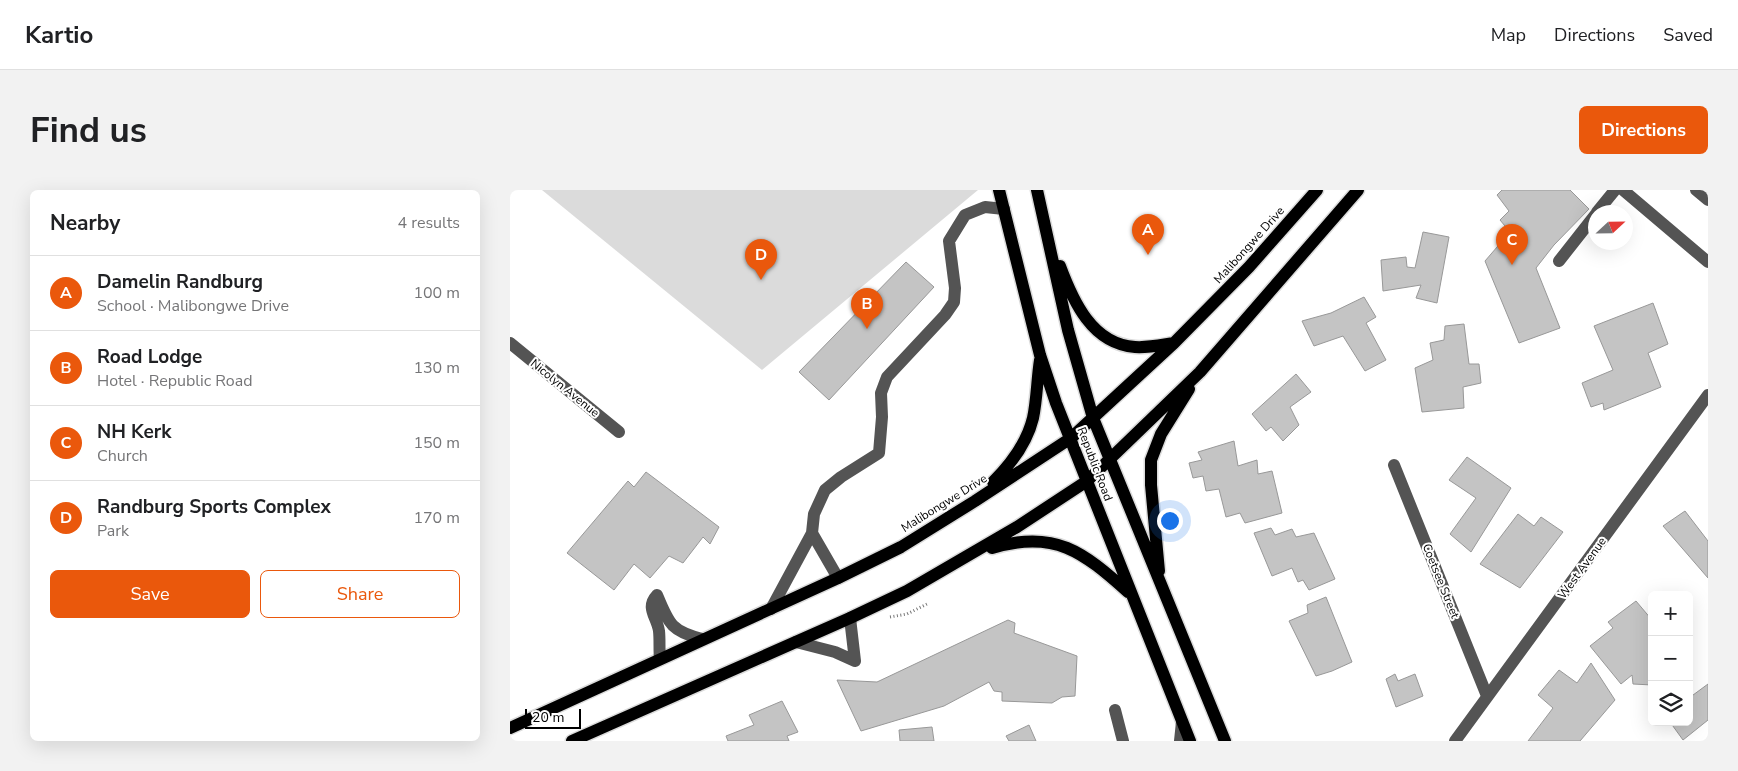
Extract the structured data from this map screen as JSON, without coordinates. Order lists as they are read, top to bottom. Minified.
{"streets":{"main road":["Malibongwe Drive","Republic Road"],"street":["Nicolyn Avenue","West Avenue","Coetsee Street"]},"crossings":[["Malibongwe Drive","Republic Road"],["West Avenue","Coetsee Street"]],"scale_bar":"20 m","north":"right","page":{"header":"Kartio","nav":["Map","Directions","Saved"],"buttons":["Directions",["Save","Share"]],"title":"Find us","heading":["Nearby","4 results"],"pins":["A","C","D","B"],"list":[{"mark":"A","name":"Damelin Randburg","note":"School · Malibongwe Drive","value":"100 m"},{"mark":"B","name":"Road Lodge","note":"Hotel · Republic Road","value":"130 m"},{"mark":"C","name":"NH Kerk","note":"Church","value":"150 m"},{"mark":"D","name":"Randburg Sports Complex","note":"Park","value":"170 m"}],"map_buttons":["+","−"],"scale":"20 m"}}
